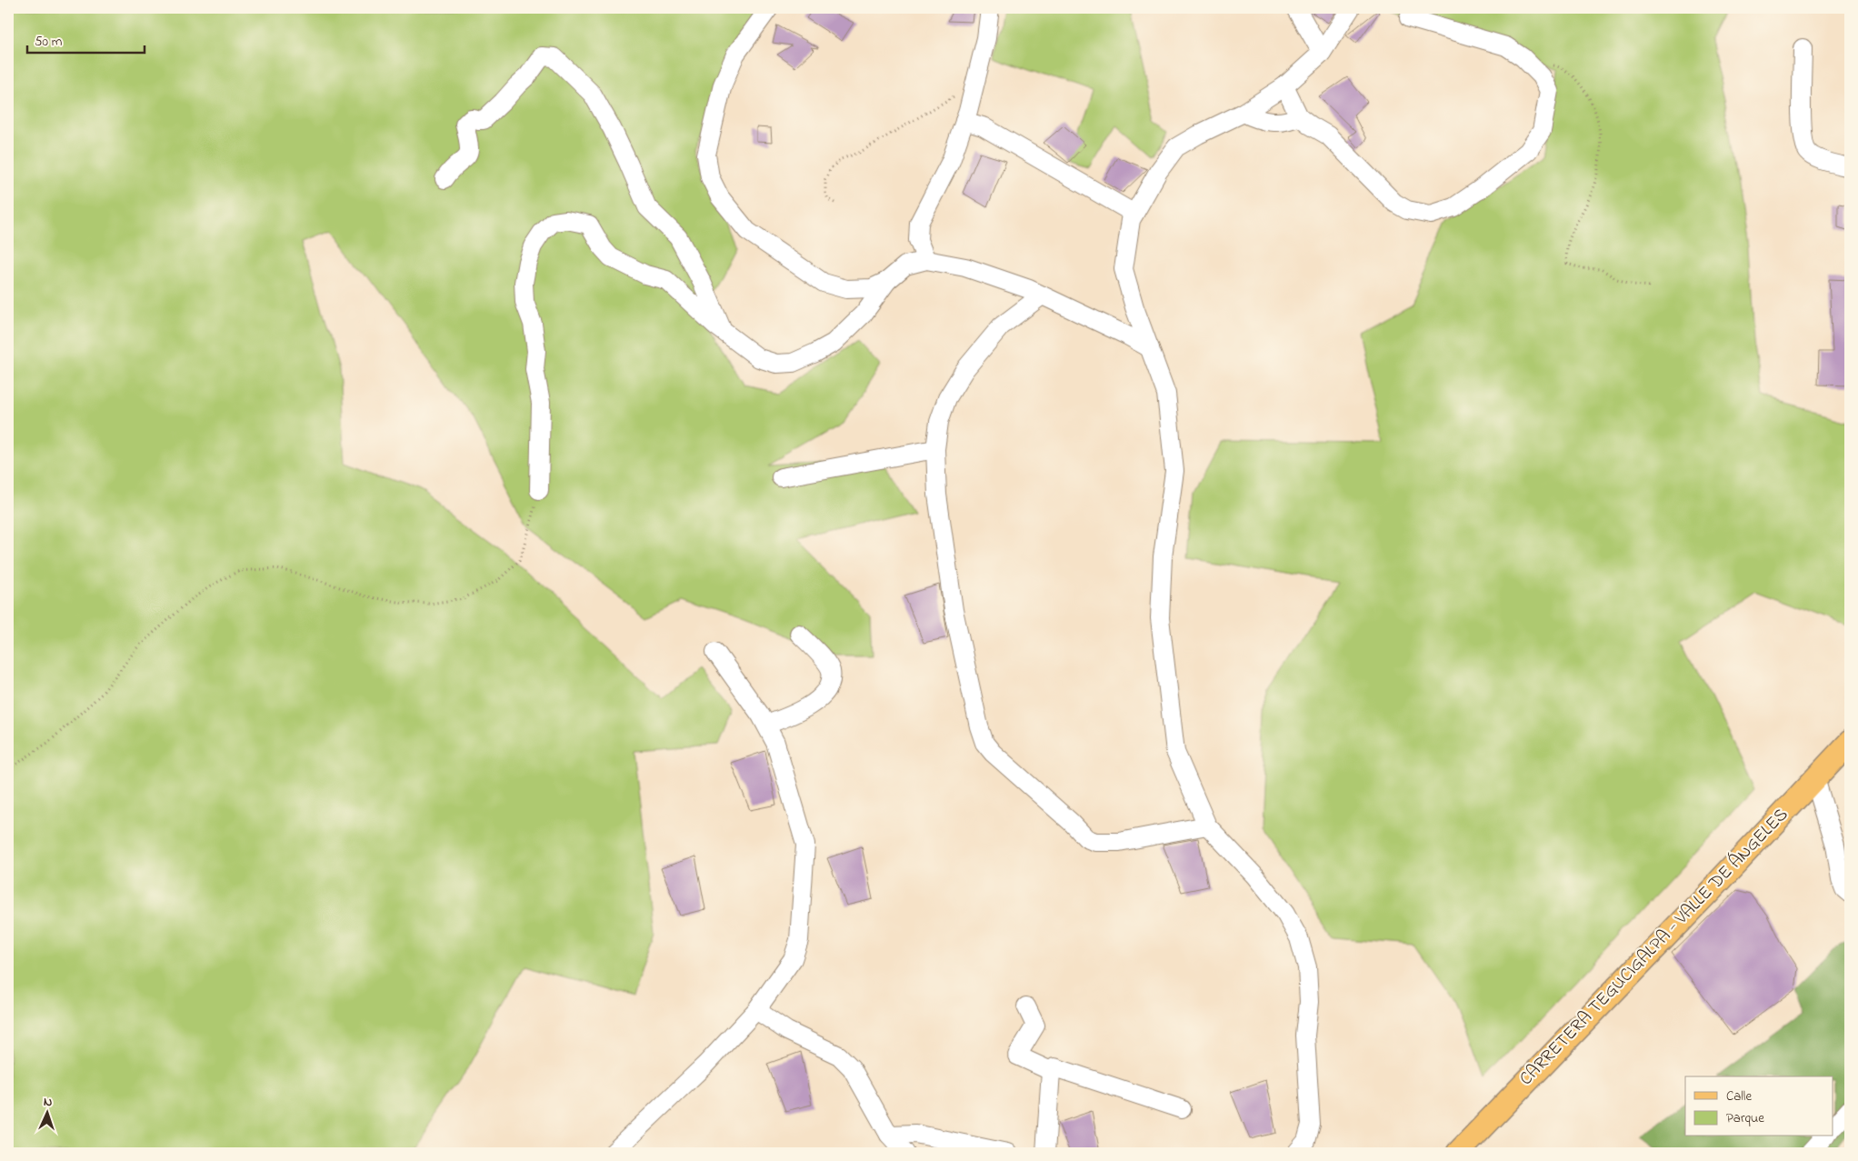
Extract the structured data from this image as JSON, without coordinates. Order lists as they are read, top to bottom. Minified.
{"streets":{"main road":["CARRETERA TEGUCIGALPA - VALLE DE ÁNGELES"]},"legend":["Calle","Parque"],"scale_bar":"50 m","north":"top"}
